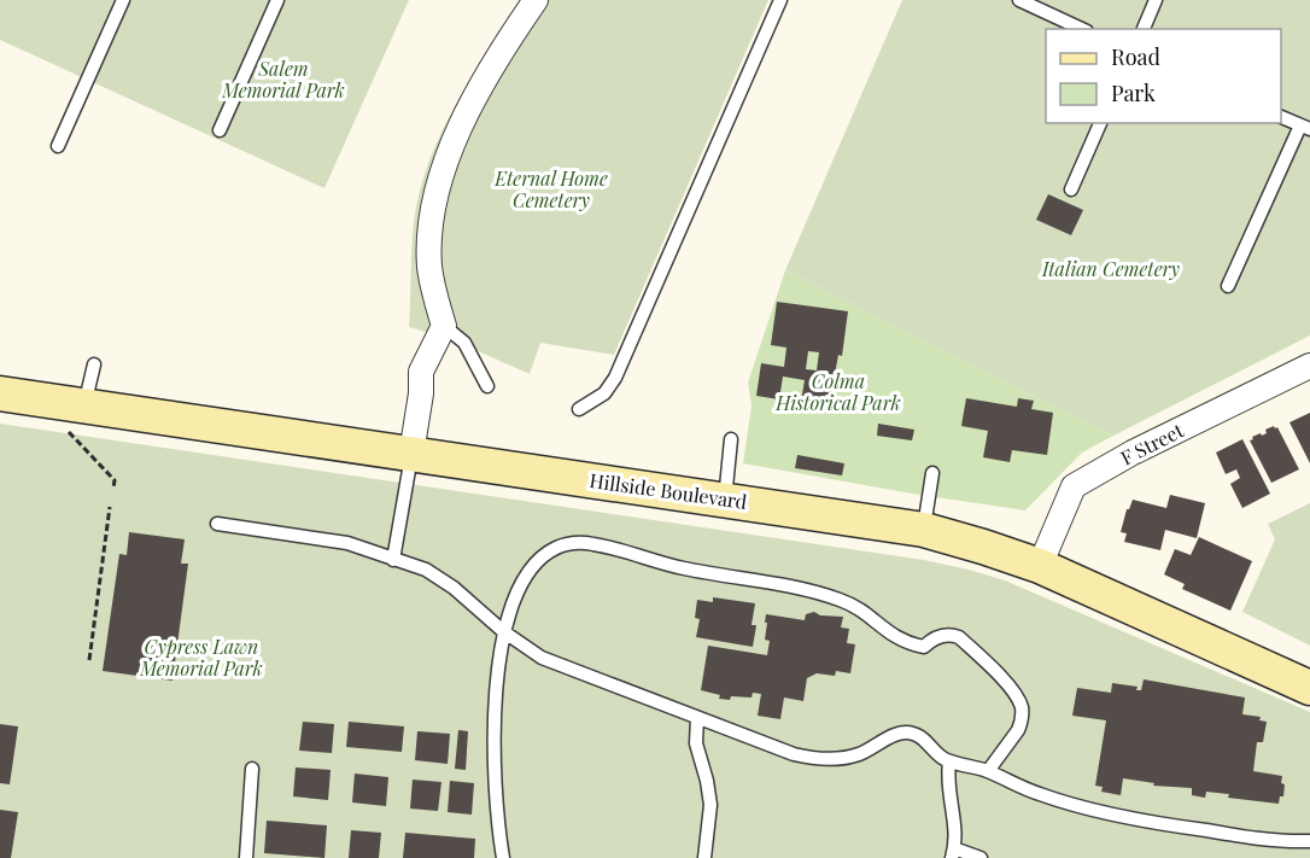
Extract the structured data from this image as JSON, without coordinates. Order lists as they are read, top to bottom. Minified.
{"streets":{"main road":["Hillside Boulevard"],"street":["F Street"]},"crossings":[["F Street","Hillside Boulevard"]],"parks":["Salem Memorial Park","Eternal Home Cemetery","Italian Cemetery","Colma Historical Park","Cypress Lawn Memorial Park"],"legend":["Road","Park"]}
